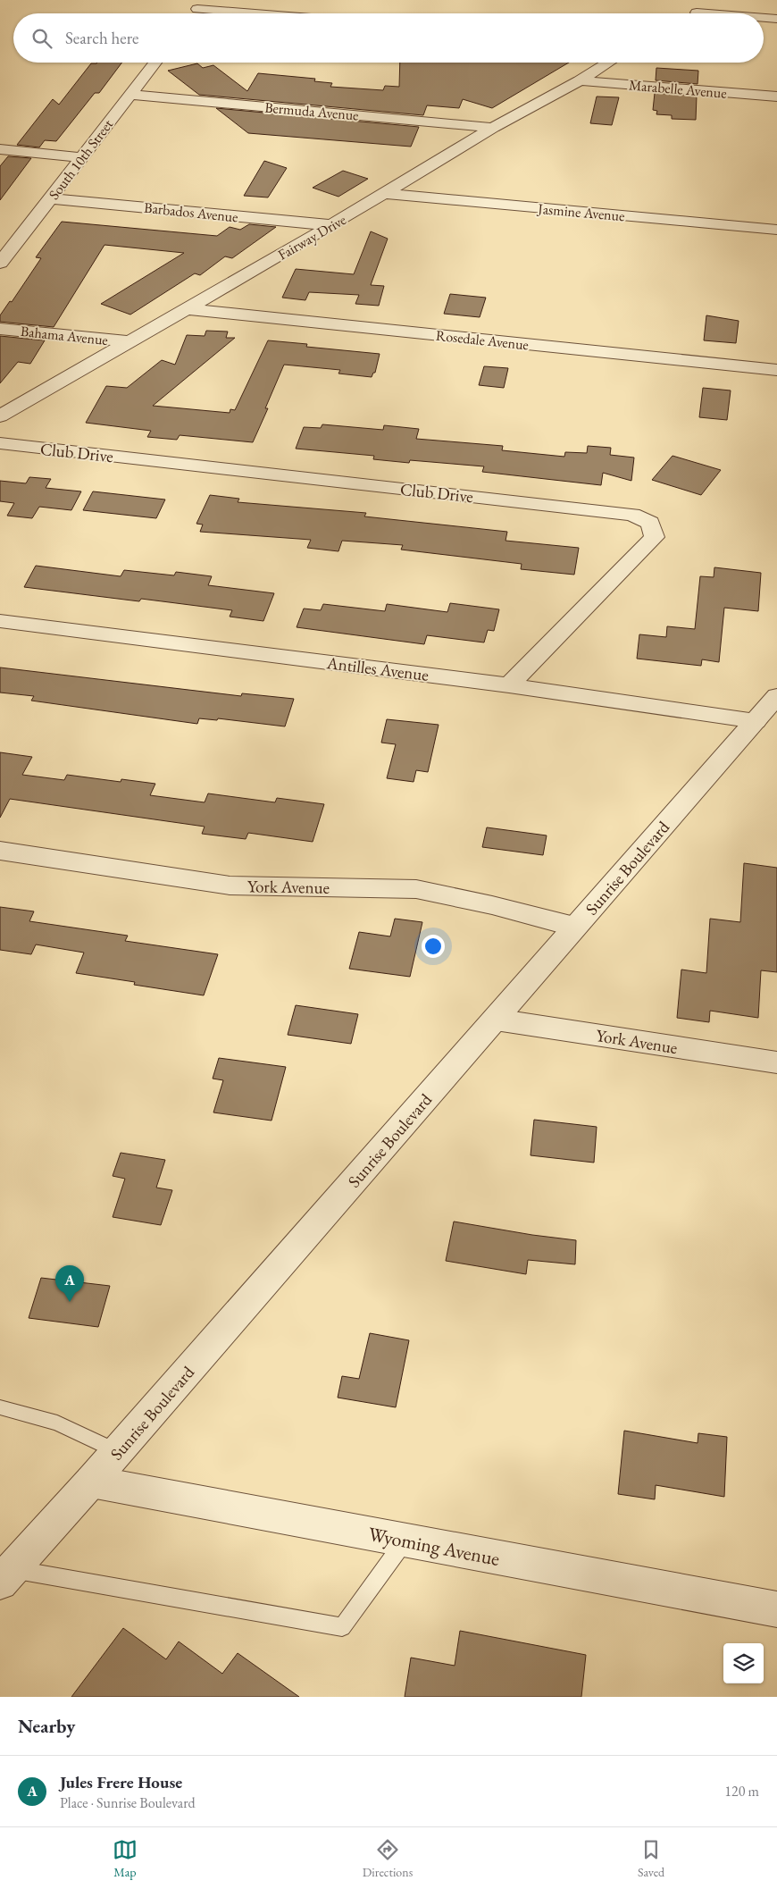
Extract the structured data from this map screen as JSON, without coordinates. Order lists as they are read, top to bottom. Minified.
{"streets":{"street":["Marabelle Avenue","Bermuda Avenue","South 10th Street","Barbados Avenue","Jasmine Avenue","Fairway Drive","Bahama Avenue","Rosedale Avenue","Club Drive","Antilles Avenue","Sunrise Boulevard","York Avenue","Wyoming Avenue"]},"crossings":[["Marabelle Avenue","Fairway Drive"],["Bermuda Avenue","South 10th Street"],["Bermuda Avenue","Fairway Drive"],["South 10th Street","Barbados Avenue"],["Barbados Avenue","Fairway Drive"],["Jasmine Avenue","Fairway Drive"],["Fairway Drive","Bahama Avenue"],["Fairway Drive","Rosedale Avenue"],["Club Drive","Antilles Avenue"],["Antilles Avenue","Sunrise Boulevard"],["Sunrise Boulevard","York Avenue"],["Sunrise Boulevard","Wyoming Avenue"]],"page":{"search":"Search here","pins":"A","heading":"Nearby","list":[{"mark":"A","name":"Jules Frere House","note":"Place · Sunrise Boulevard","value":"120 m"}],"nav":["Map","Directions","Saved"]}}
